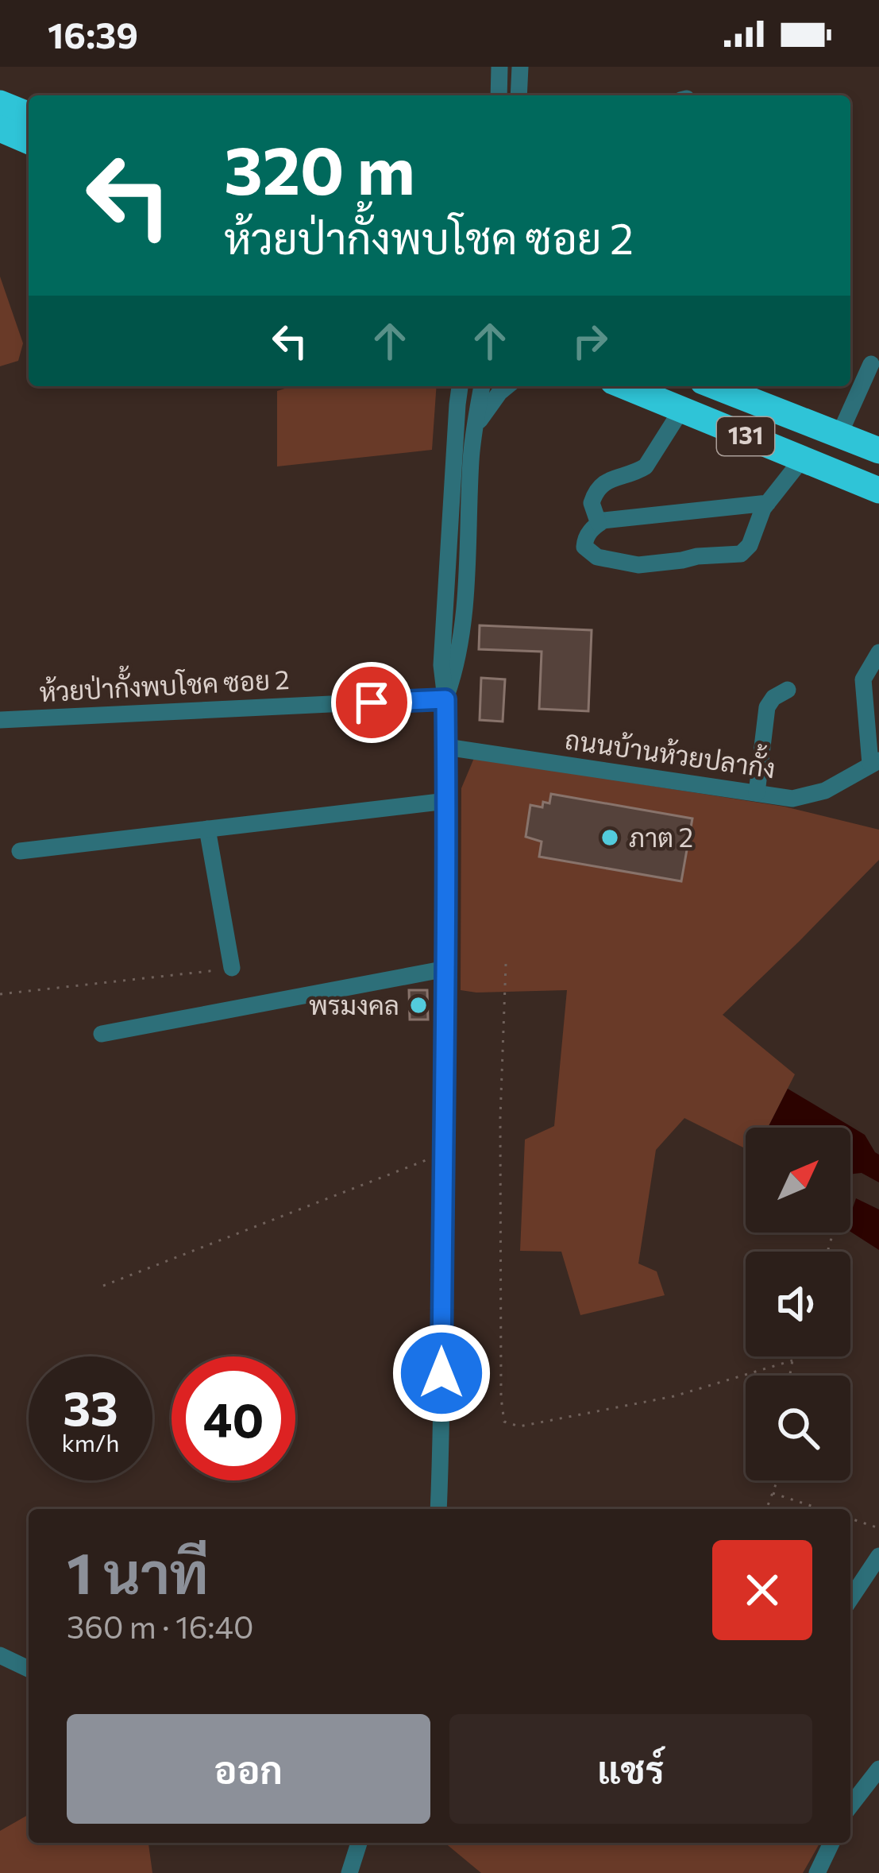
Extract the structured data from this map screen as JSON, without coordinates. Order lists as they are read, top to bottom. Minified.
{"streets":{"highway":["131"],"street":["ห้วยป่ากั้งพบโชค ซอย 2","ถนนบ้านห้วยปลากั้ง"]},"places":["ภาต 2","พรมงคล"],"north":"top right","page":{"status":"16:39","turn":["320 m","ห้วยป่ากั้งพบโชค ซอย 2"],"speed":"33 km/h","limit":"40","heading":["1 นาที","360 m · 16:40"],"buttons":["ออก","แชร์"]}}
